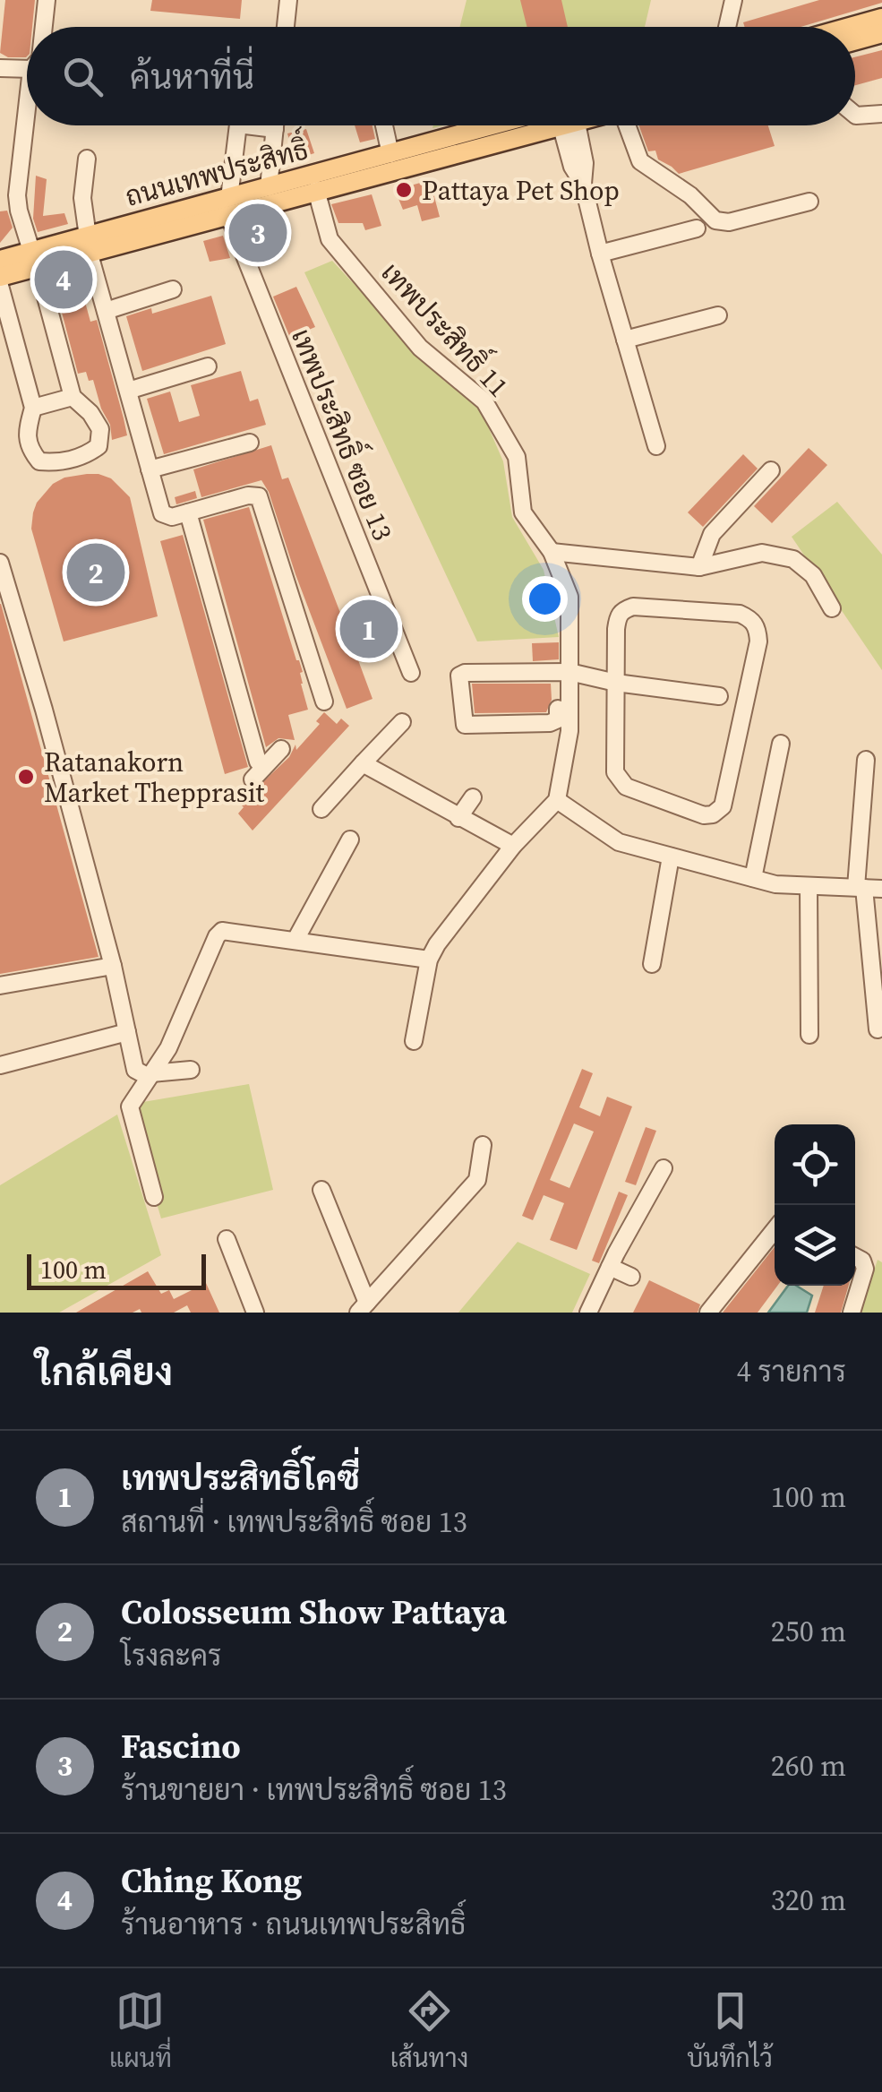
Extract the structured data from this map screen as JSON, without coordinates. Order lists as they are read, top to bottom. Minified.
{"streets":{"main road":["ถนนเทพประสิทธิ์"],"street":["เทพประสิทธิ์ 11","เทพประสิทธิ์ ซอย 13"]},"crossings":[["ถนนเทพประสิทธิ์","เทพประสิทธิ์ 11"],["ถนนเทพประสิทธิ์","เทพประสิทธิ์ ซอย 13"]],"places":["Pattaya Pet Shop","Ratanakorn Market Thepprasit"],"scale_bar":"100 m","page":{"search":"ค้นหาที่นี่","pins":["3","4","2","1"],"scale":"100 m","heading":["ใกล้เคียง","4 รายการ"],"list":[{"mark":"1","name":"เทพประสิทธิ์โคซี่","note":"สถานที่ · เทพประสิทธิ์ ซอย 13","value":"100 m"},{"mark":"2","name":"Colosseum Show Pattaya","note":"โรงละคร","value":"250 m"},{"mark":"3","name":"Fascino","note":"ร้านขายยา · เทพประสิทธิ์ ซอย 13","value":"260 m"},{"mark":"4","name":"Ching Kong","note":"ร้านอาหาร · ถนนเทพประสิทธิ์","value":"320 m"}],"nav":["แผนที่","เส้นทาง","บันทึกไว้"]}}
